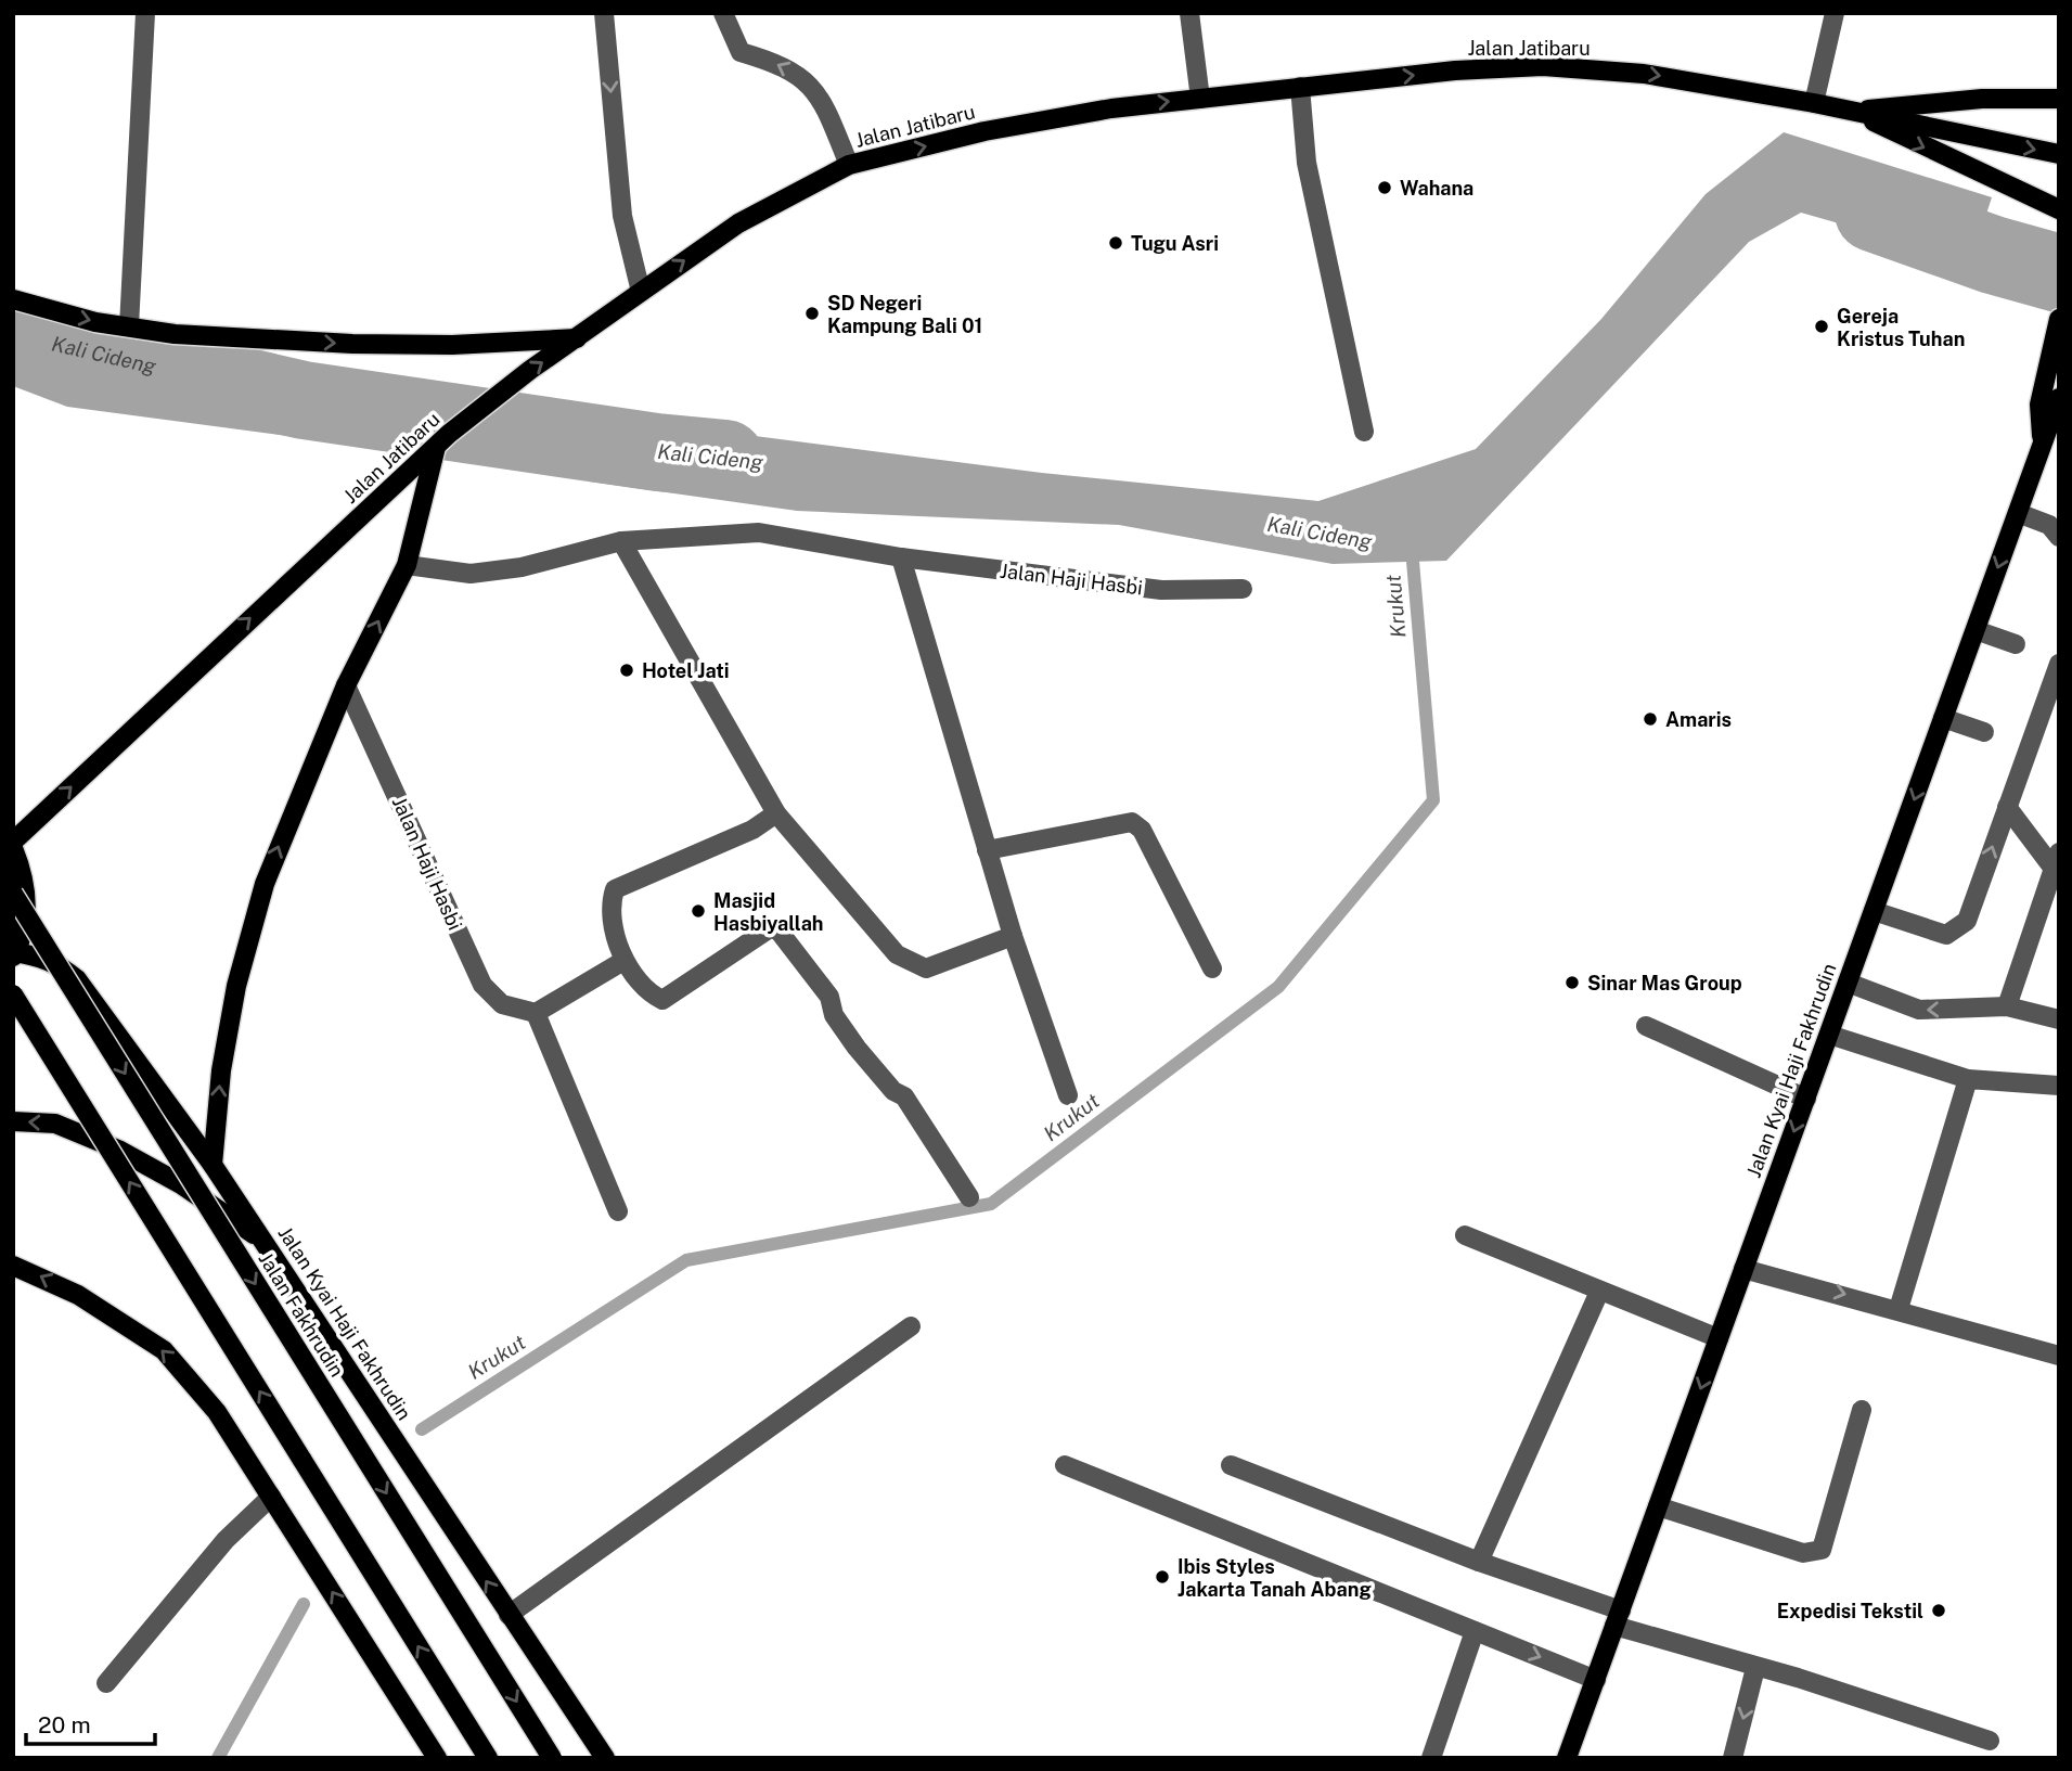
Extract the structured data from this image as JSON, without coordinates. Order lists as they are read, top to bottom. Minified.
{"streets":{"main road":["Jalan Jatibaru","Jalan Kyai Haji Fakhrudin","Jalan Fakhrudin"],"street":["Jalan Haji Hasbi"]},"one_way":["Jalan Jatibaru"],"water":["Kali Cideng","Krukut"],"places":["Wahana","Tugu Asri","SD Negeri Kampung Bali 01","Gereja Kristus Tuhan","Hotel Jati","Amaris","Masjid Hasbiyallah","Sinar Mas Group","Ibis Styles Jakarta Tanah Abang","Expedisi Tekstil"],"scale_bar":"20 m"}
